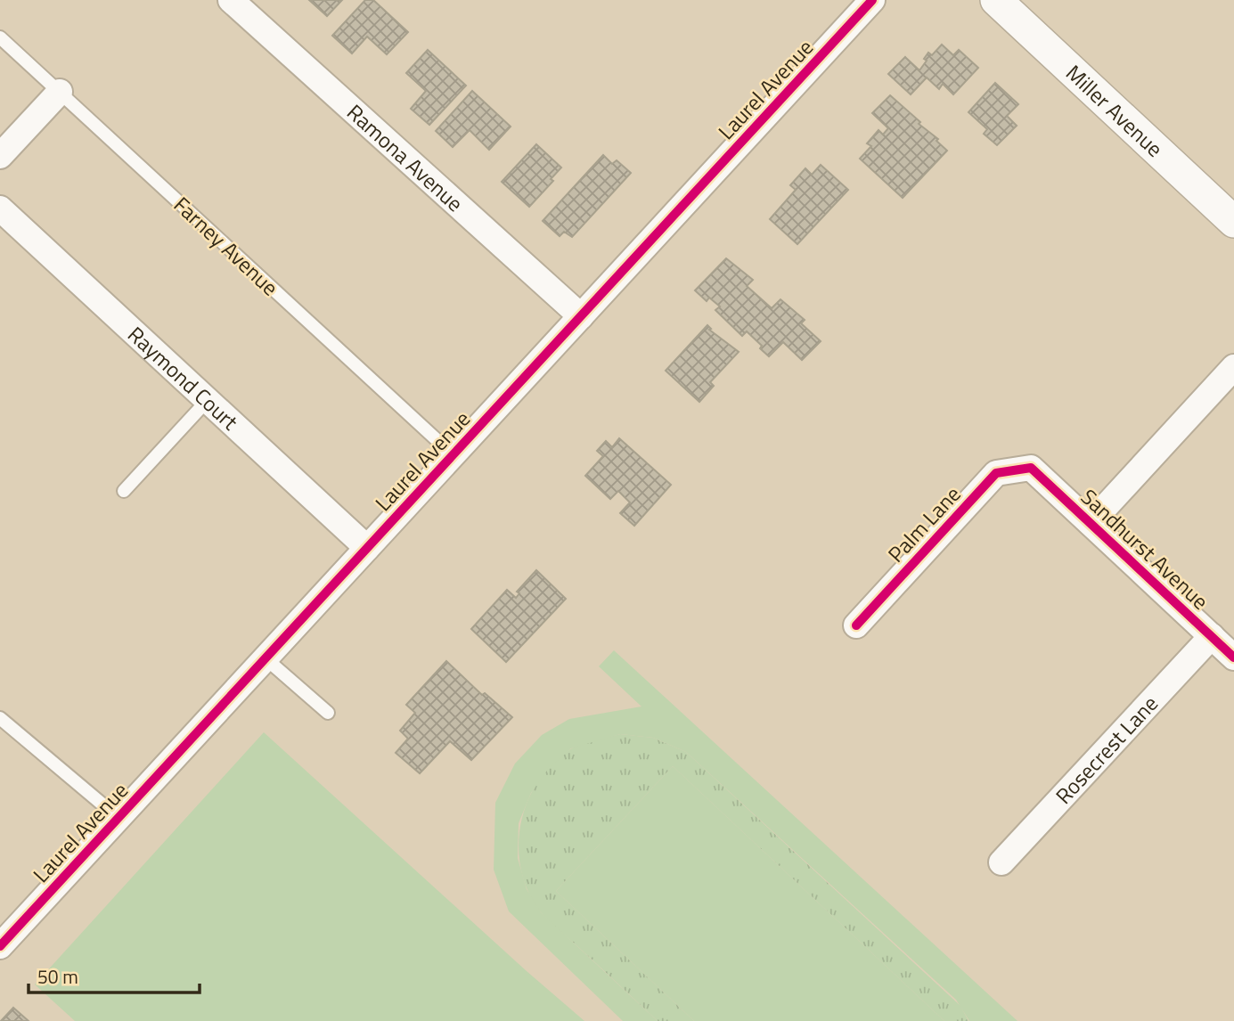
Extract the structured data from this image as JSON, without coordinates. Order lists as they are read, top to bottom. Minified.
{"streets":{"street":["Laurel Avenue","Miller Avenue","Ramona Avenue","Raymond Court","Palm Lane","Sandhurst Avenue","Rosecrest Lane"],"lane":["Farney Avenue"]},"crossings":[["Laurel Avenue","Ramona Avenue"],["Laurel Avenue","Farney Avenue"],["Laurel Avenue","Raymond Court"],["Palm Lane","Sandhurst Avenue"],["Sandhurst Avenue","Rosecrest Lane"]],"scale_bar":"50 m"}
